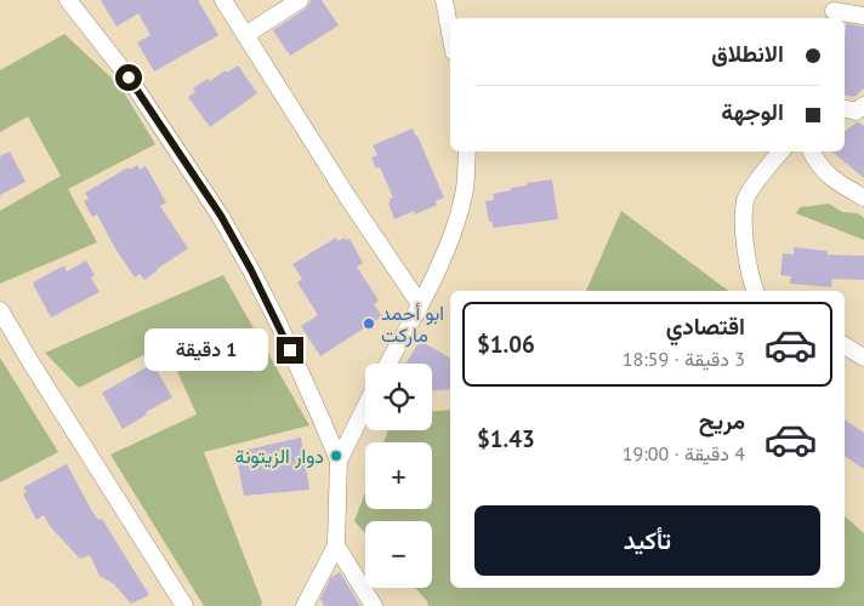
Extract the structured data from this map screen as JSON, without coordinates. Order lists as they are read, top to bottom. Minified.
{"places":["ابو أحمد ماركت","دوار الزيتونة"],"page":{"banner":["الانطلاق","الوجهة"],"list":[{"name":"اقتصادي","note":"3 دقيقة · 18:59","value":"$1.06"},{"name":"مريح","note":"4 دقيقة · 19:00","value":"$1.43"}],"bubble":"1 دقيقة","map_buttons":["+","−"],"buttons":"تأكيد"}}
